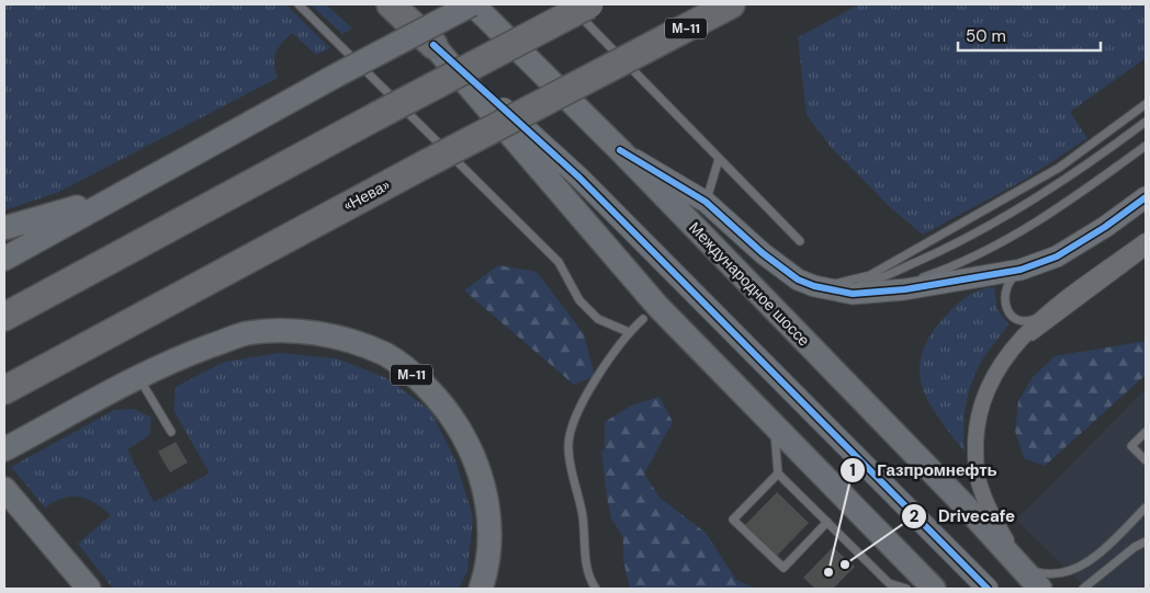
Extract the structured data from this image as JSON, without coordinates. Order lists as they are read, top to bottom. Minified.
{"streets":{"highway":["М-11","«Нева»"],"main road":["Международное шоссе"]},"places":["Drivecafe","Газпромнефть"],"scale_bar":"50 m"}
